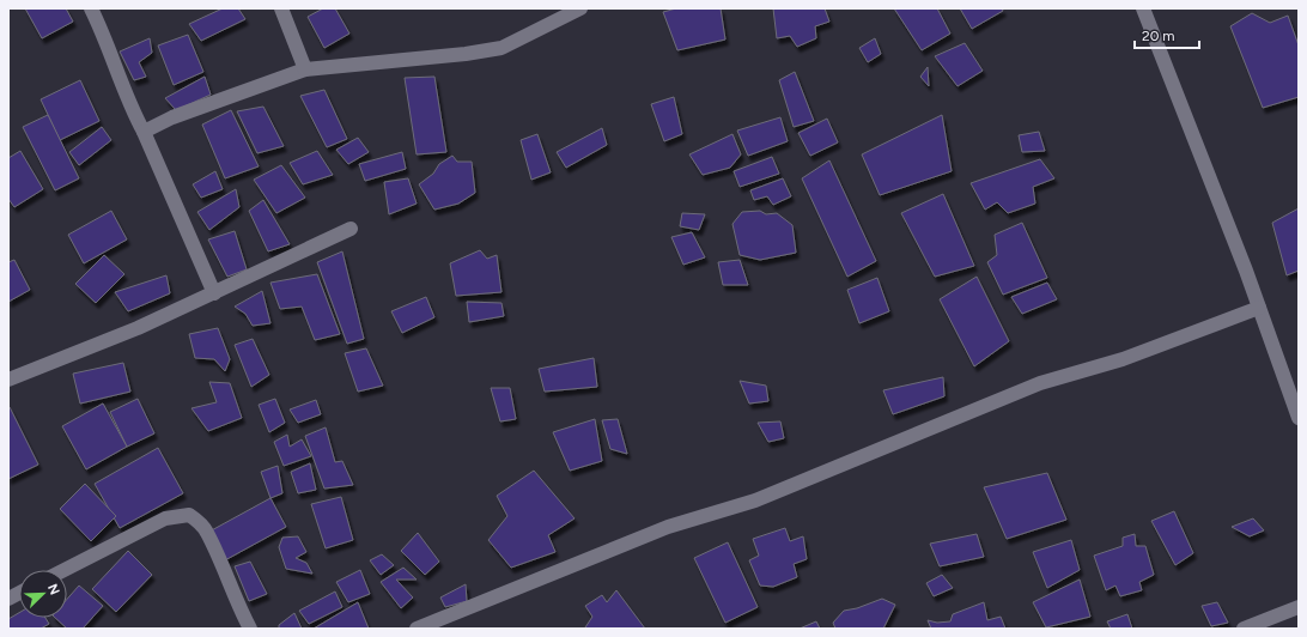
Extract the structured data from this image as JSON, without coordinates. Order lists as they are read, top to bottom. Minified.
{"scale_bar":"20 m","north":"top right"}
